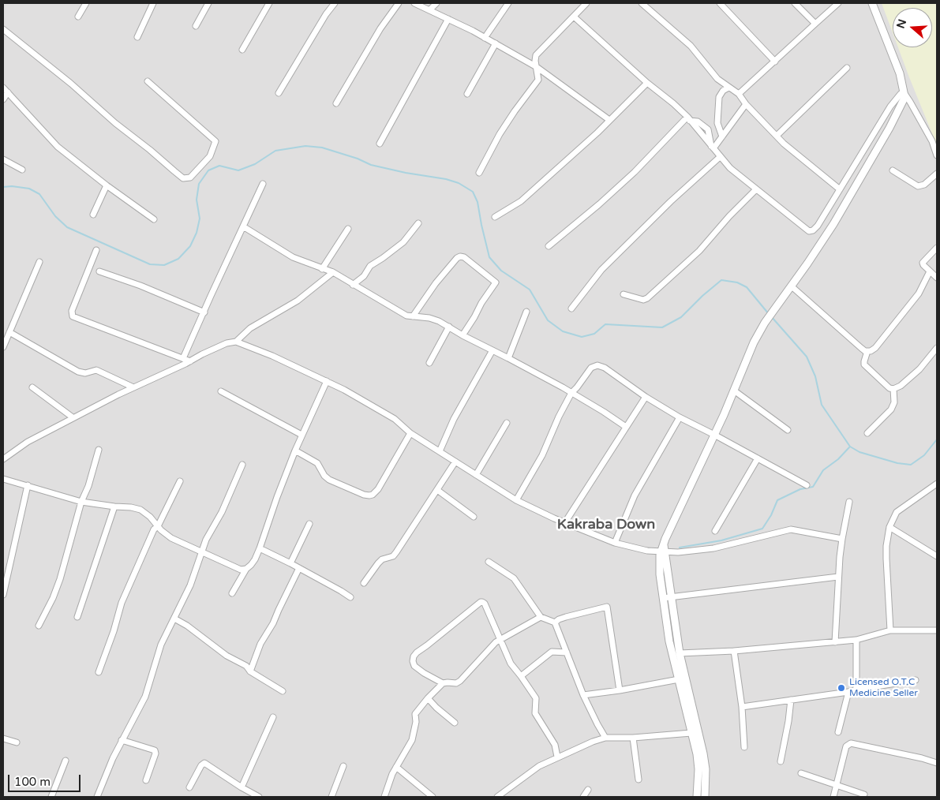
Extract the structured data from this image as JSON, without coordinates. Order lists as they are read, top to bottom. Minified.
{"districts":["Kakraba Down"],"places":["Licensed O.T.C Medicine Seller"],"scale_bar":"100 m","north":"left"}
